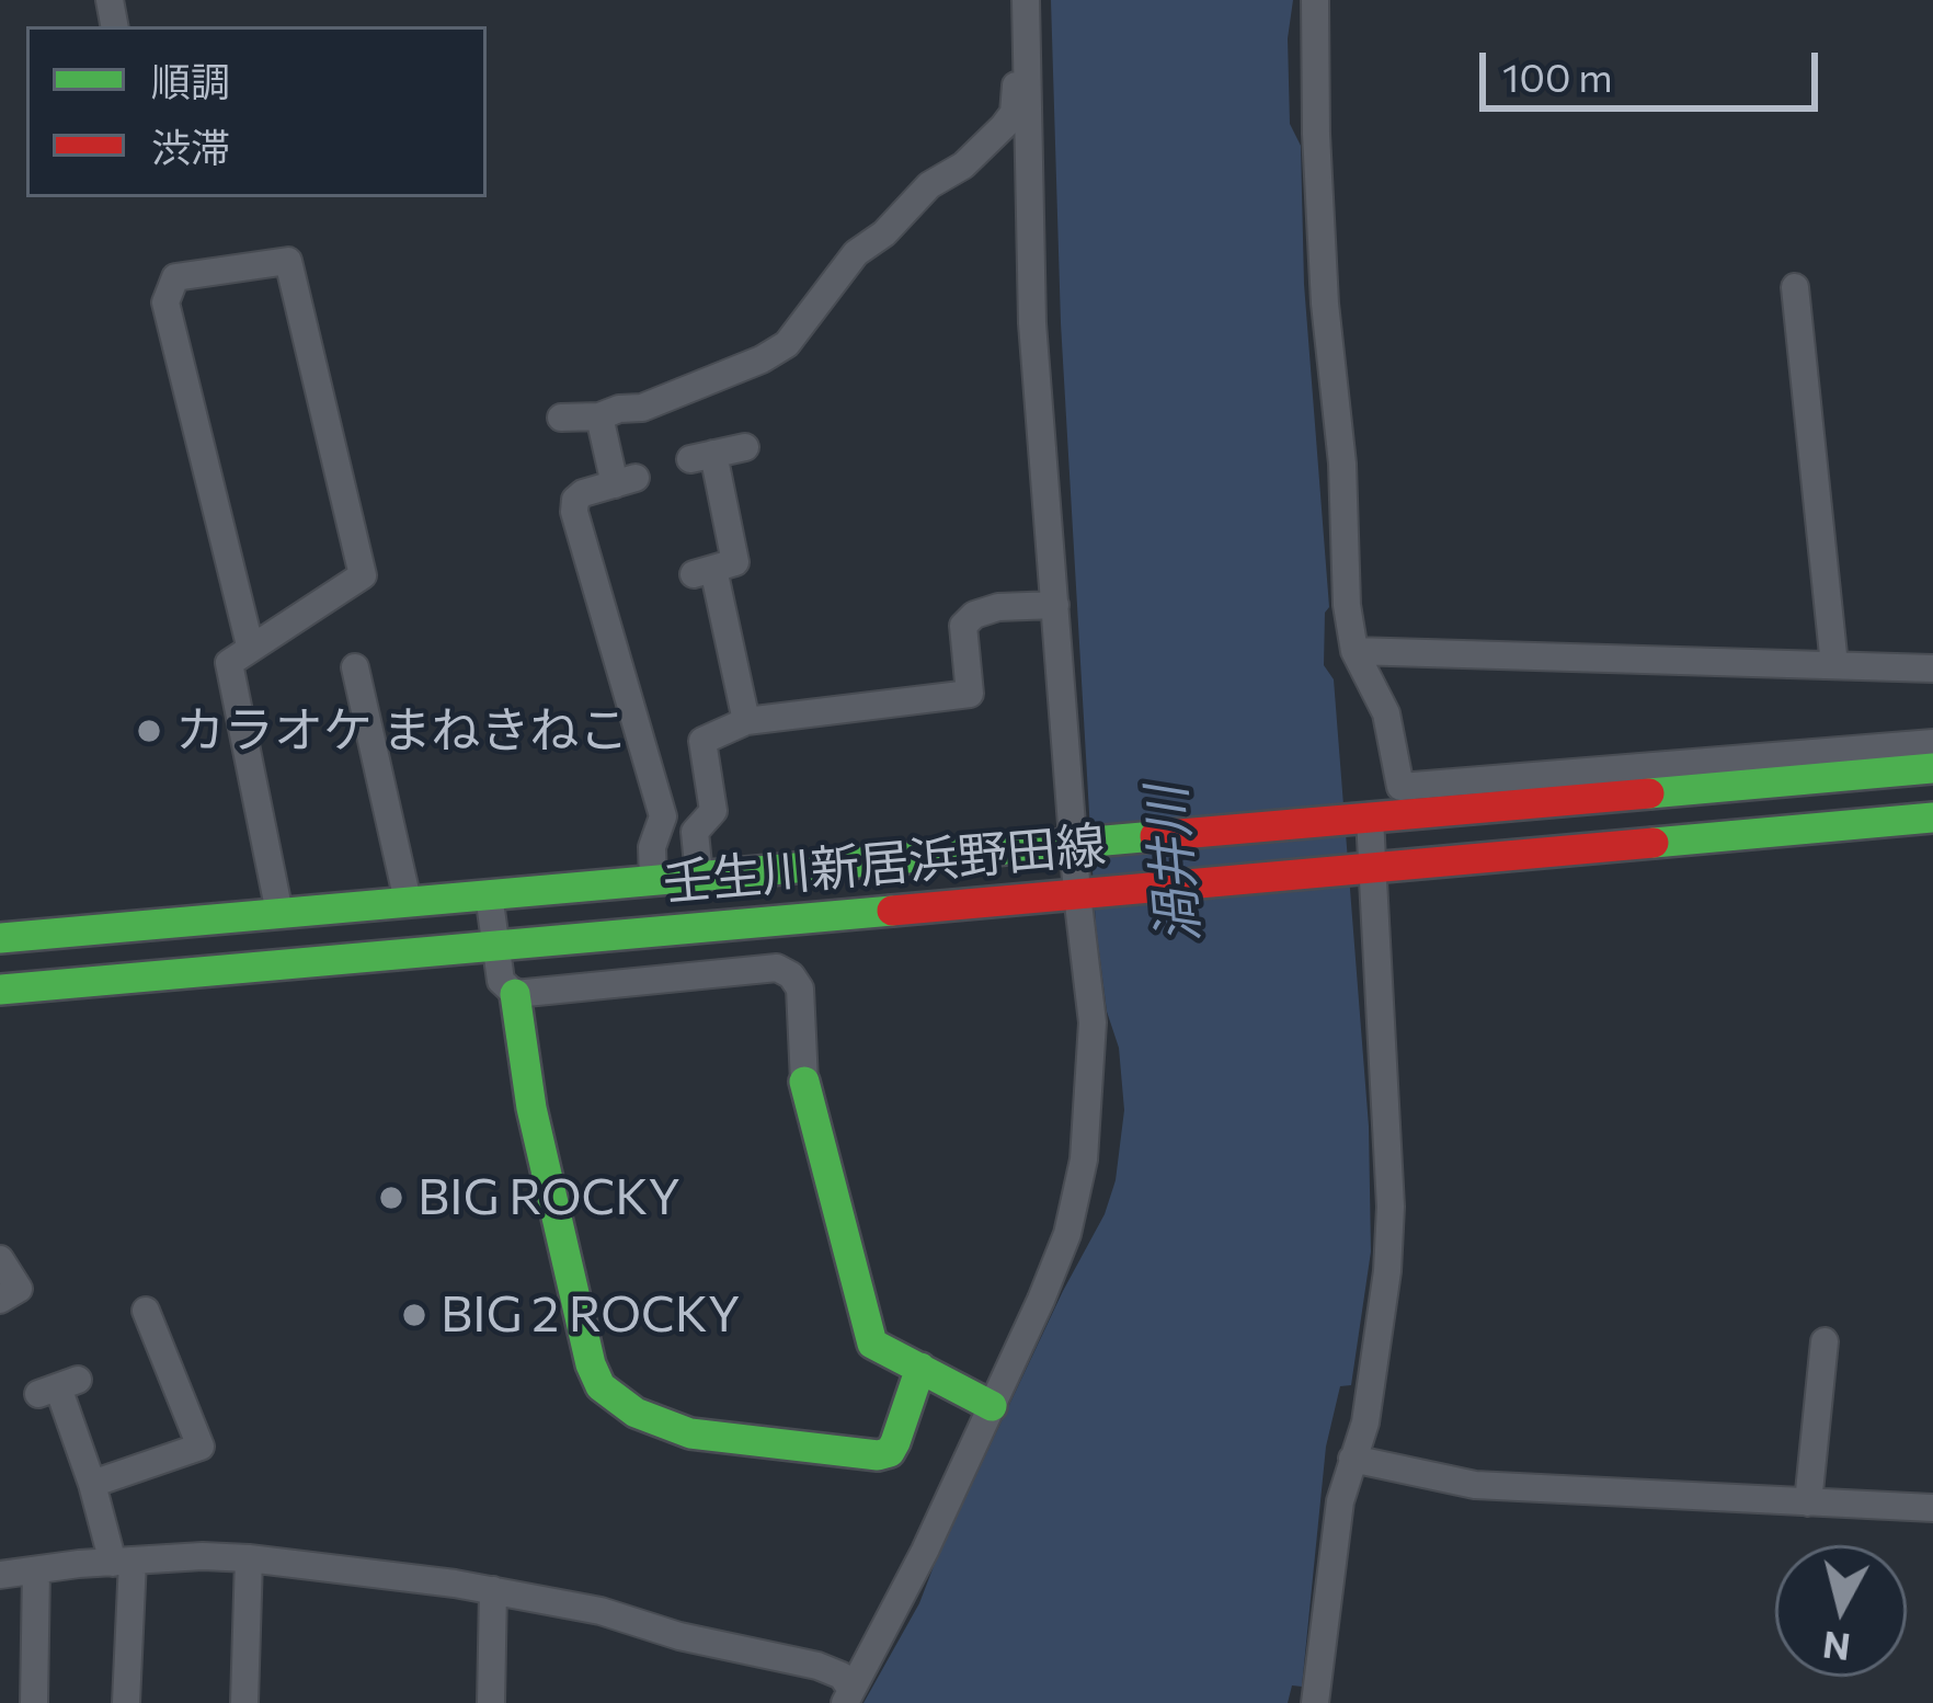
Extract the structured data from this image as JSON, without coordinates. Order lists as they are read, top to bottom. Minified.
{"streets":{"main road":["壬生川新居浜野田線"]},"water":["渦井川"],"places":["カラオケ まねきねこ","BIG ROCKY","BIG 2 ROCKY"],"legend":["順調","渋滞"],"scale_bar":"100 m","north":"bottom"}
